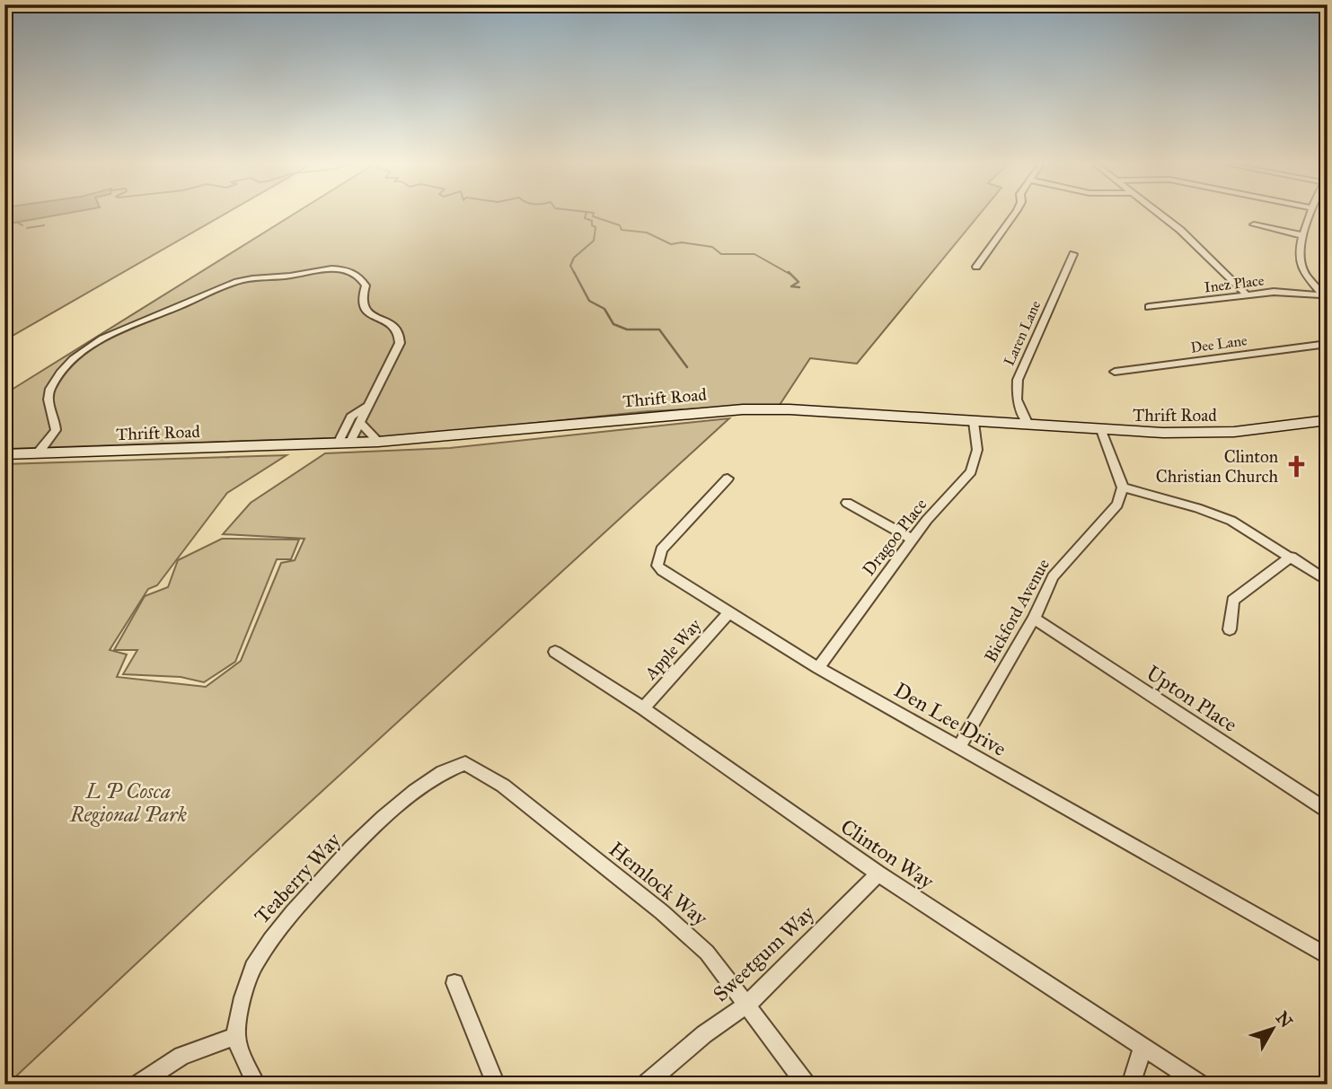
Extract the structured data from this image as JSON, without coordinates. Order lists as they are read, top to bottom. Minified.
{"streets":{"street":["Inez Place","Laren Lane","Dee Lane","Thrift Road","Dragoo Place","Bickford Avenue","Apple Way","Upton Place","Den Lee Drive","Clinton Way","Teaberry Way","Hemlock Way","Sweetgum Way"]},"crossings":[["Laren Lane","Thrift Road"],["Thrift Road","Dragoo Place"],["Dragoo Place","Den Lee Drive"],["Bickford Avenue","Upton Place"],["Bickford Avenue","Den Lee Drive"],["Apple Way","Den Lee Drive"],["Apple Way","Clinton Way"],["Clinton Way","Sweetgum Way"],["Teaberry Way","Hemlock Way"],["Hemlock Way","Sweetgum Way"]],"parks":["L P Cosca Regional Park"],"places":{"church":["Clinton Christian Church"]},"north":"top right"}
